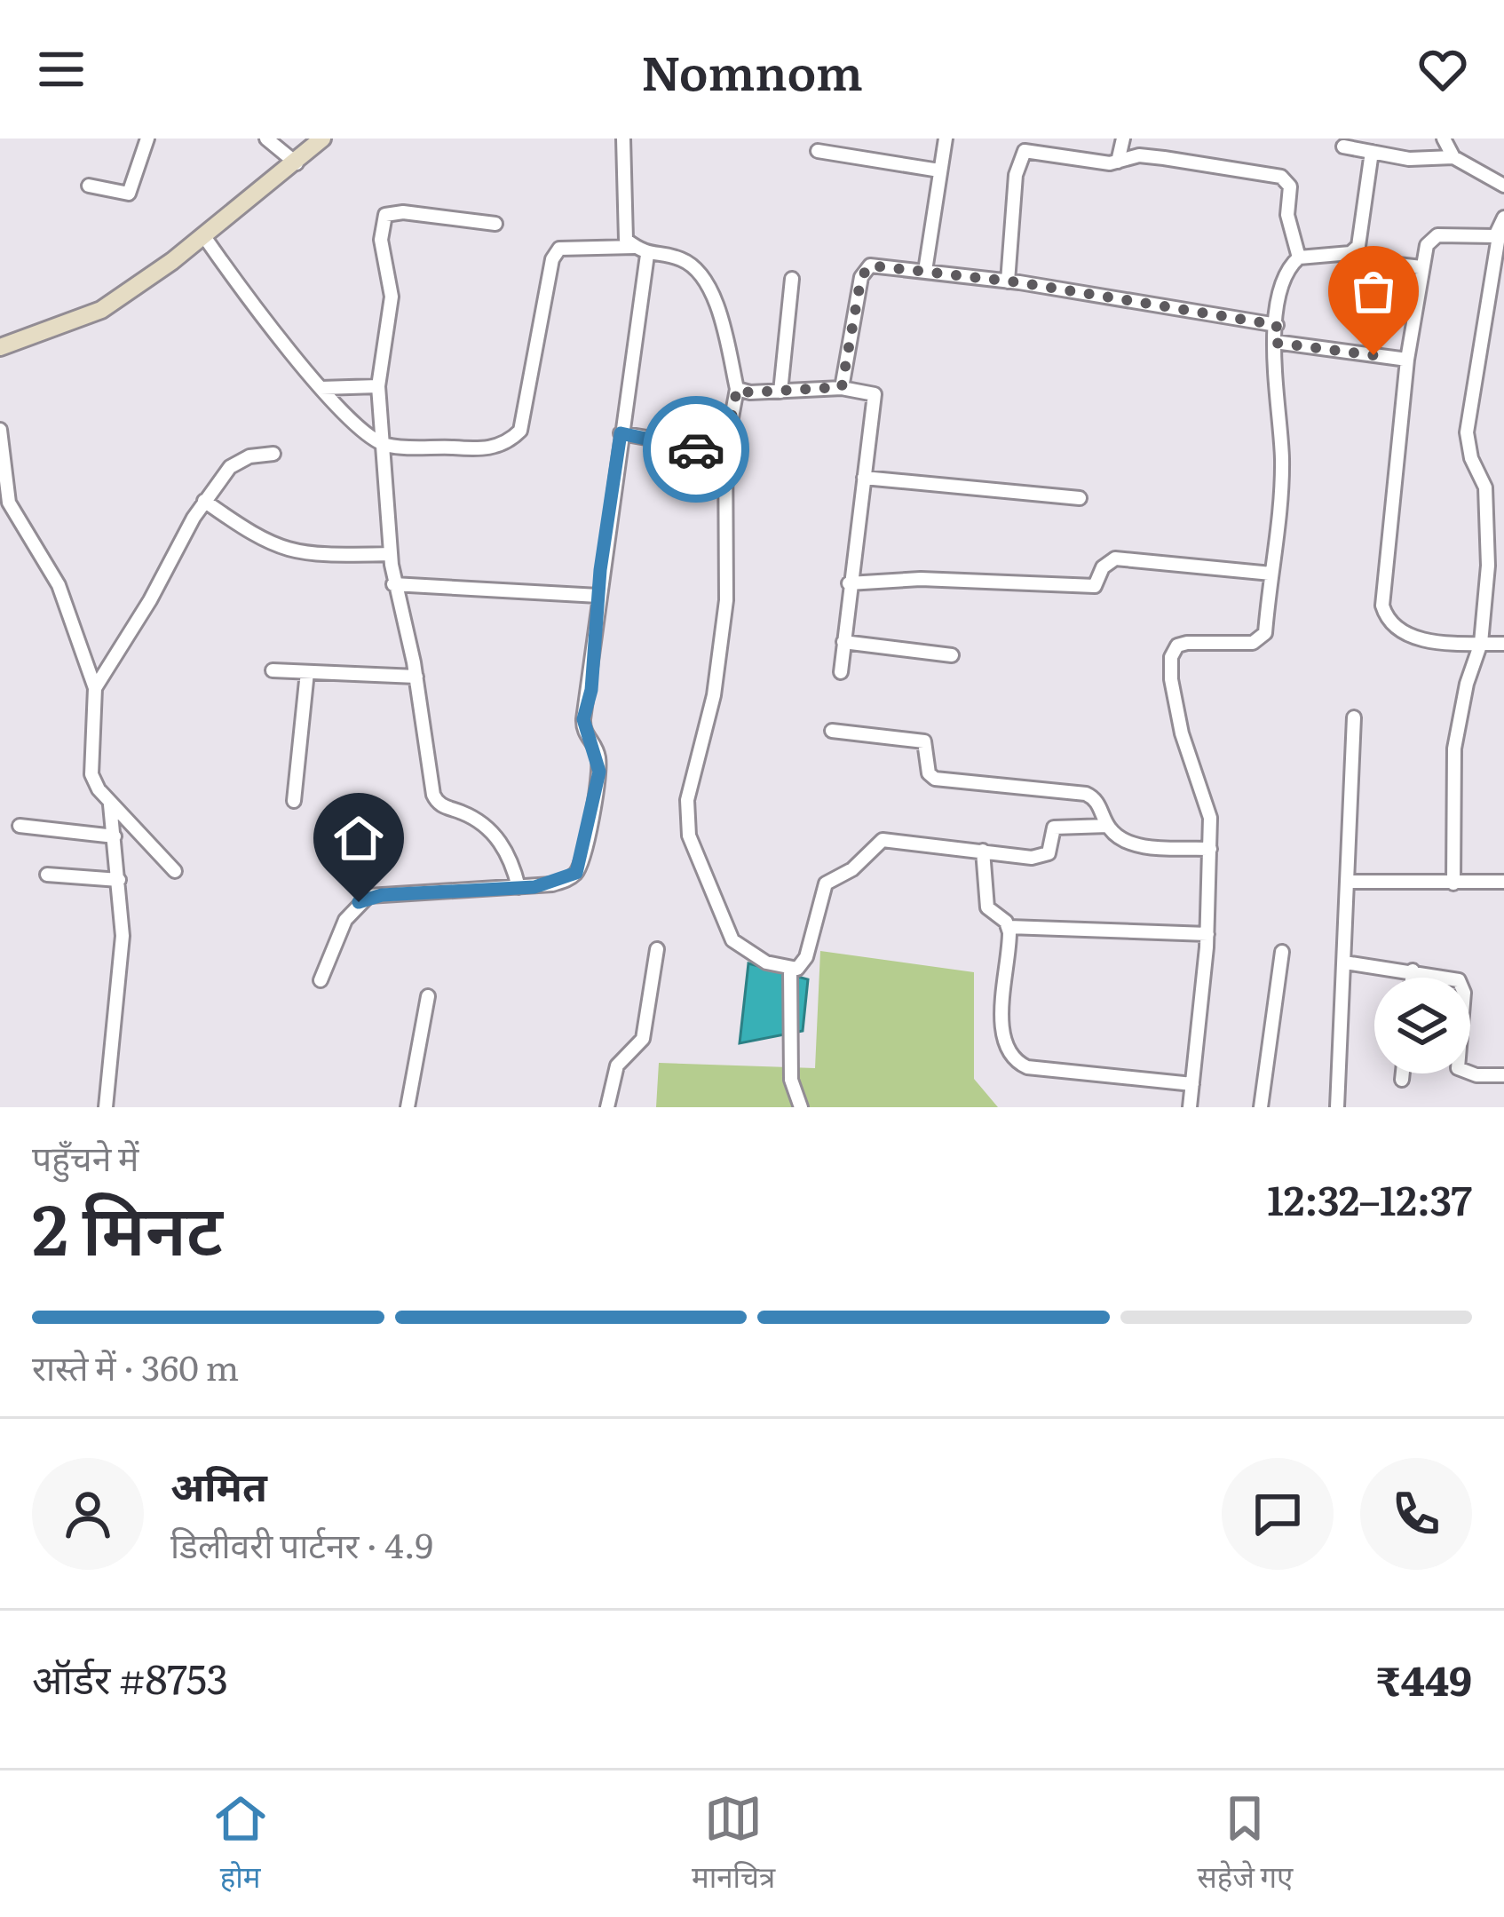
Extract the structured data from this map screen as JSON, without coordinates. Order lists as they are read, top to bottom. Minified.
{"page":{"header":"Nomnom","heading":["2 मिनट","पहुँचने में","12:32–12:37"],"panel":["अमित","डिलीवरी पार्टनर · 4.9","ऑर्डर #8753","₹449"],"bar":"रास्ते में · 360 m","tabs":["होम","मानचित्र","सहेजे गए"]}}
